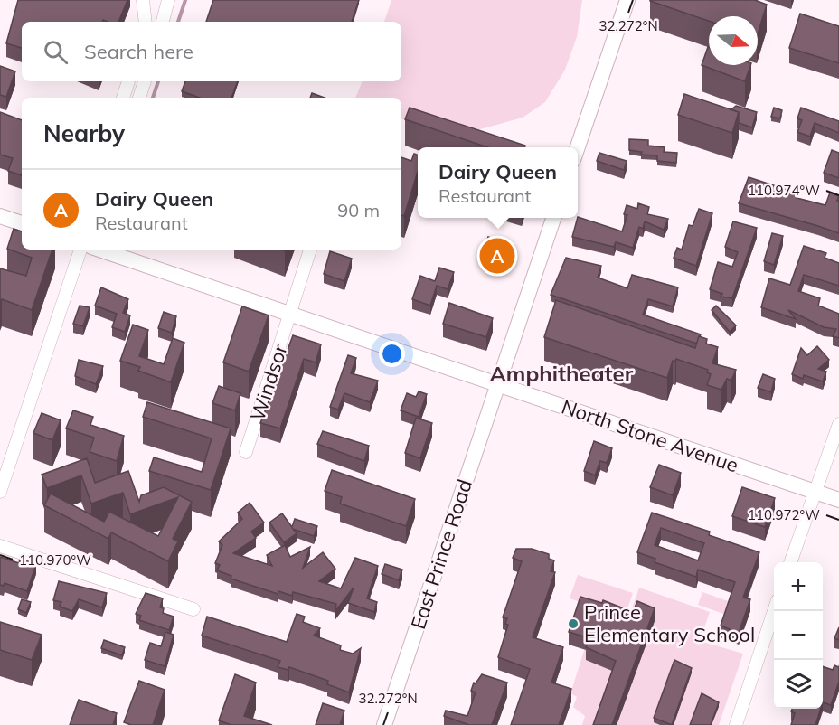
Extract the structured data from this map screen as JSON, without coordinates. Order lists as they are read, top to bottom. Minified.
{"streets":{"main road":["North Stone Avenue","East Prince Road"],"street":["Windsor"]},"crossings":[["Windsor","North Stone Avenue"],["North Stone Avenue","East Prince Road"]],"districts":["Amphitheater"],"places":["Prince Elementary School"],"north":"right","page":{"search":"Search here","heading":"Nearby","popup":["Dairy Queen","Restaurant"],"list":[{"mark":"A","name":"Dairy Queen","note":"Restaurant","value":"90 m"}],"pins":"A","map_buttons":["+","−"]},"coordinates":["32.272°N","110.974°W","110.972°W","110.970°W"]}
